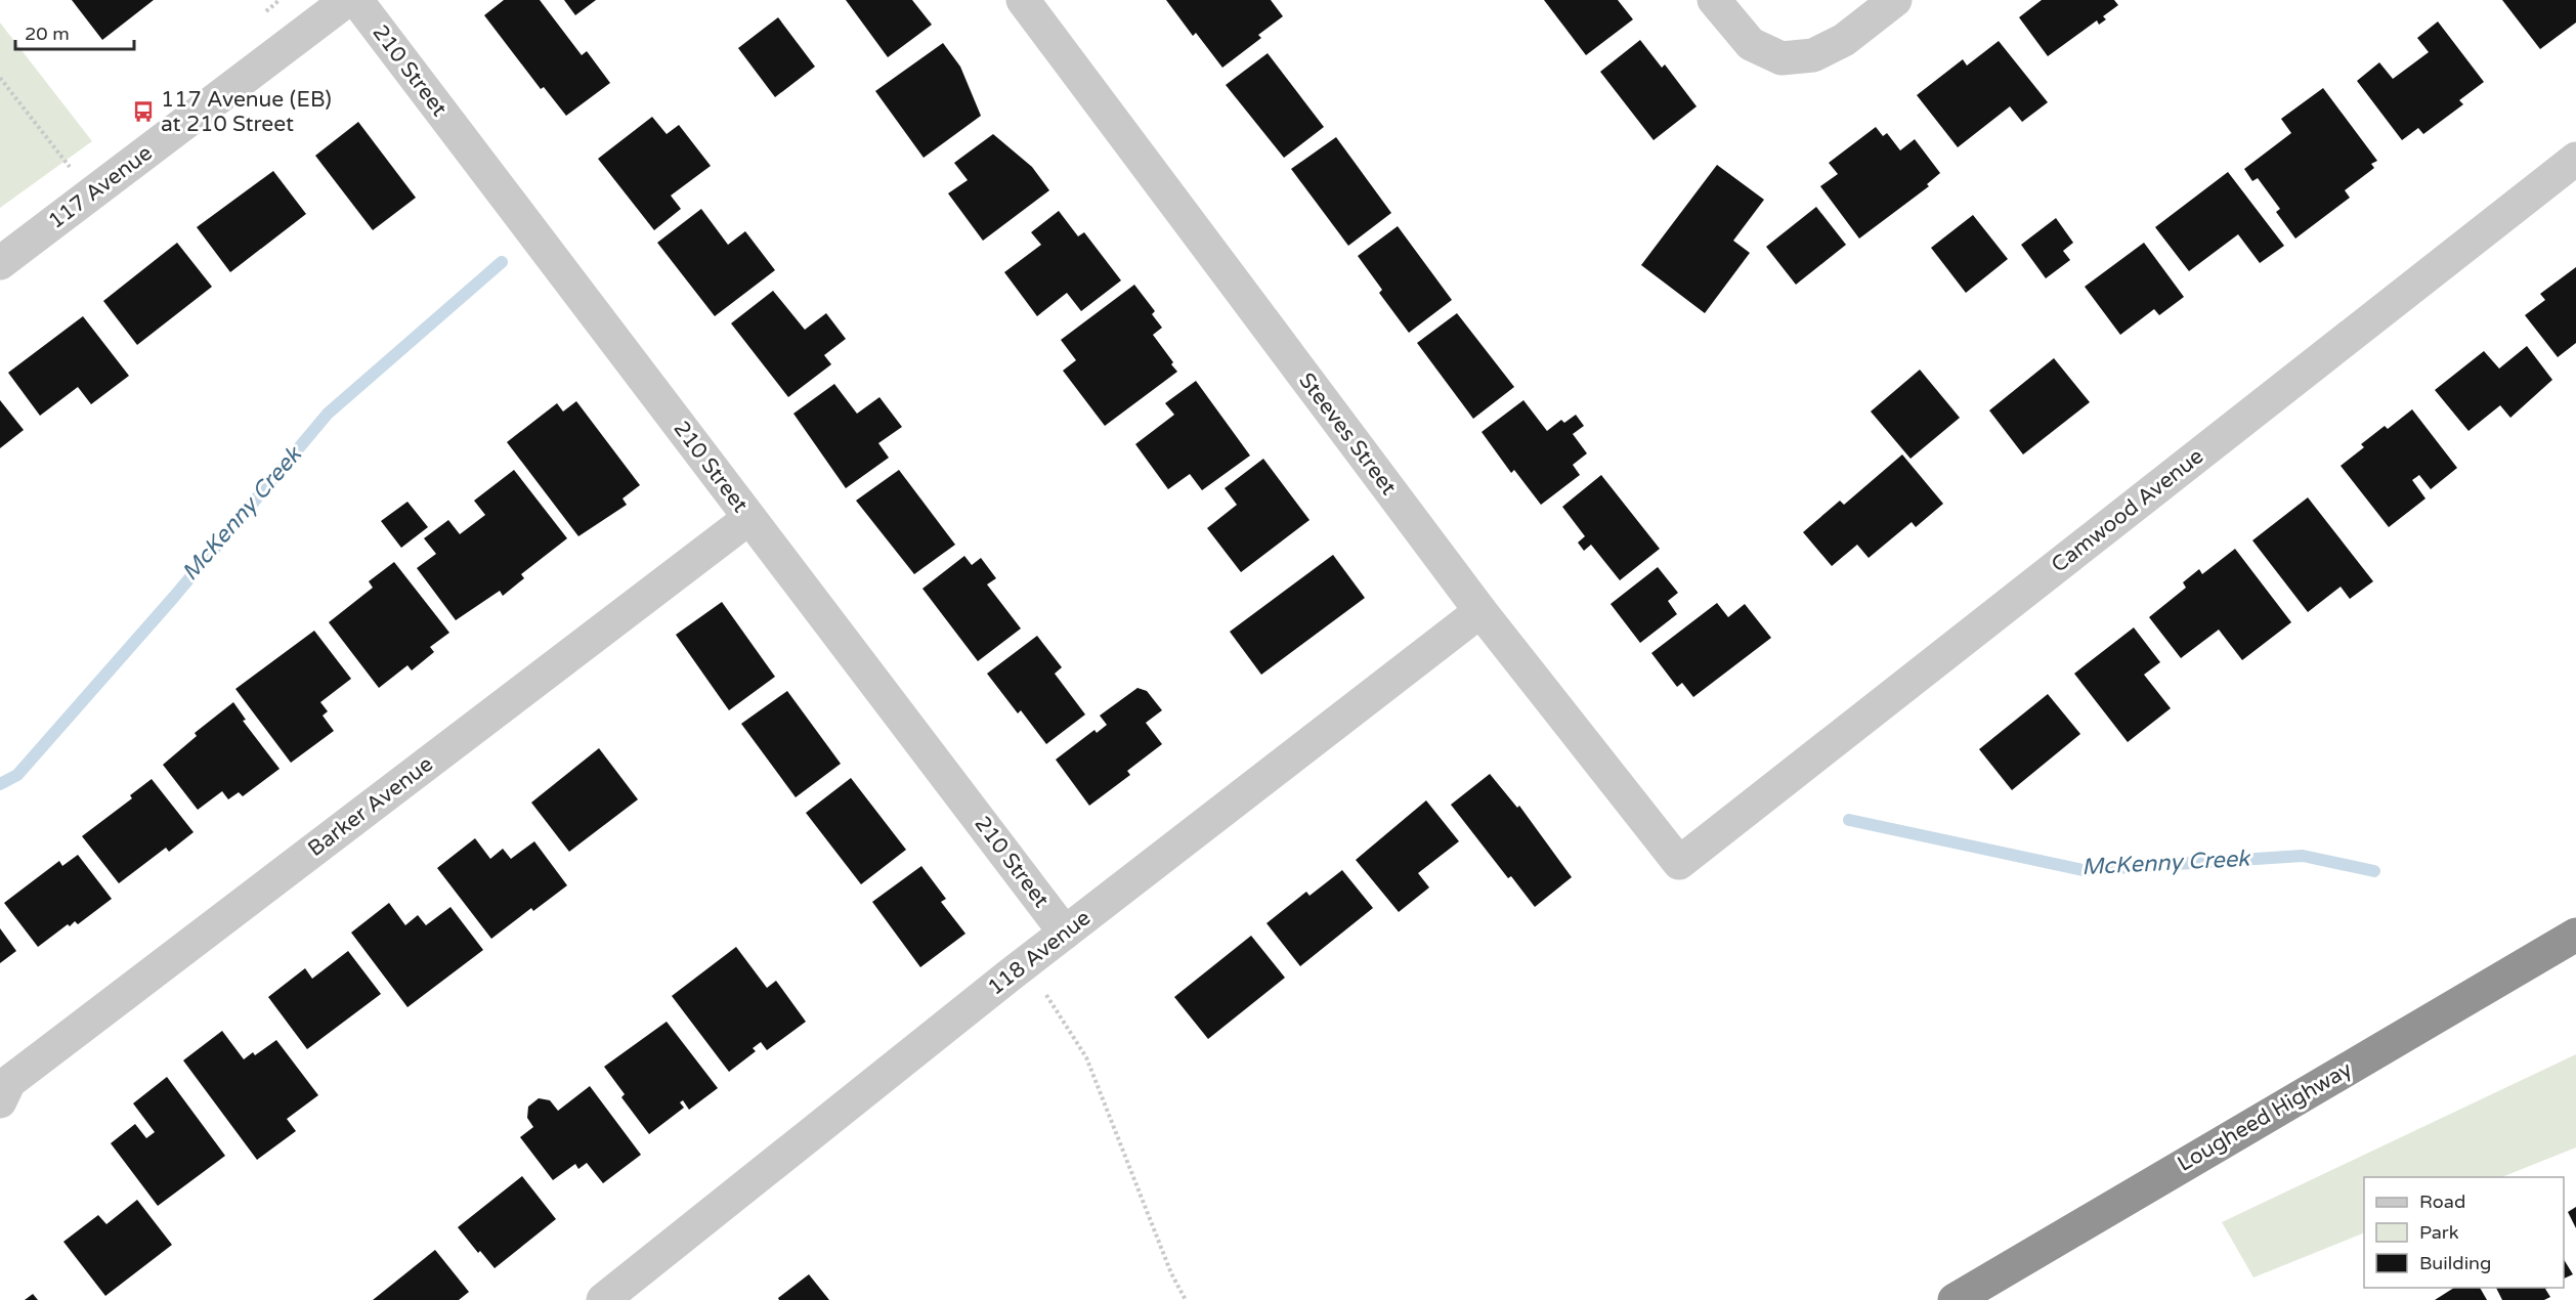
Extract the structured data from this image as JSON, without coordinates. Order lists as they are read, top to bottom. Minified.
{"streets":{"highway":["Lougheed Highway"],"street":["210 Street","117 Avenue","Steeves Street","Camwood Avenue","Barker Avenue","118 Avenue"]},"crossings":[["210 Street","Barker Avenue"],["210 Street","118 Avenue"],["Steeves Street","Camwood Avenue"],["Steeves Street","118 Avenue"]],"water":["McKenny Creek"],"places":{"bus stop":["117 Avenue (EB) at 210 Street"]},"legend":["Road","Park","Building"],"scale_bar":"20 m"}
